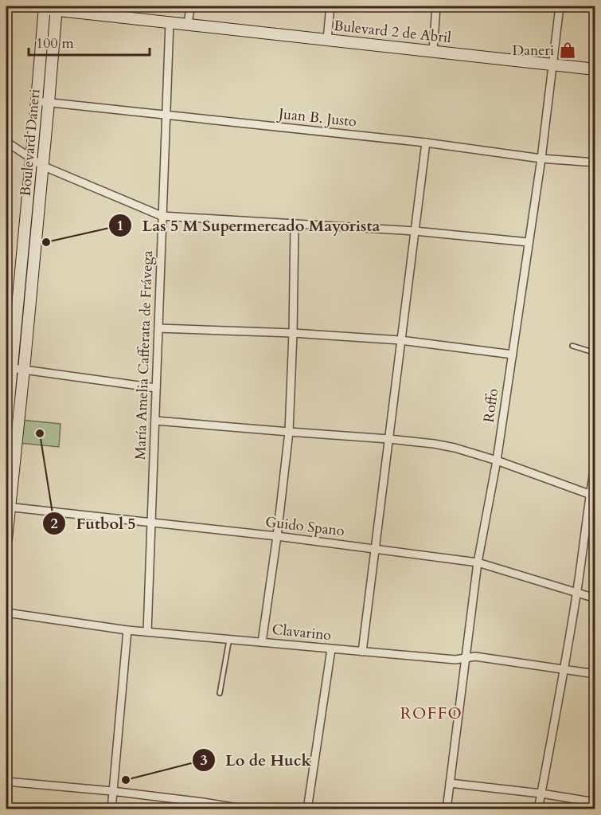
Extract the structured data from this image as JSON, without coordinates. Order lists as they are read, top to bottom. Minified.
{"streets":{"main road":["Bulevard 2 de Abril","Boulevard Daneri"],"street":["Juan B. Justo","María Amelia Cafferata de Frávega","Roffo","Guido Spano","Clavarino"]},"crossings":[["Bulevard 2 de Abril","Boulevard Daneri"],["Bulevard 2 de Abril","María Amelia Cafferata de Frávega"],["Bulevard 2 de Abril","Roffo"],["Juan B. Justo","Boulevard Daneri"],["Juan B. Justo","María Amelia Cafferata de Frávega"],["Juan B. Justo","Roffo"],["Boulevard Daneri","Guido Spano"],["María Amelia Cafferata de Frávega","Guido Spano"],["María Amelia Cafferata de Frávega","Clavarino"],["Roffo","Guido Spano"],["Roffo","Clavarino"]],"districts":["ROFFO"],"places":{"shop":["Daneri"],"other":["Las 5 M Supermercado Mayorista","Futbol 5","Lo de Huck"]},"scale_bar":"100 m"}
